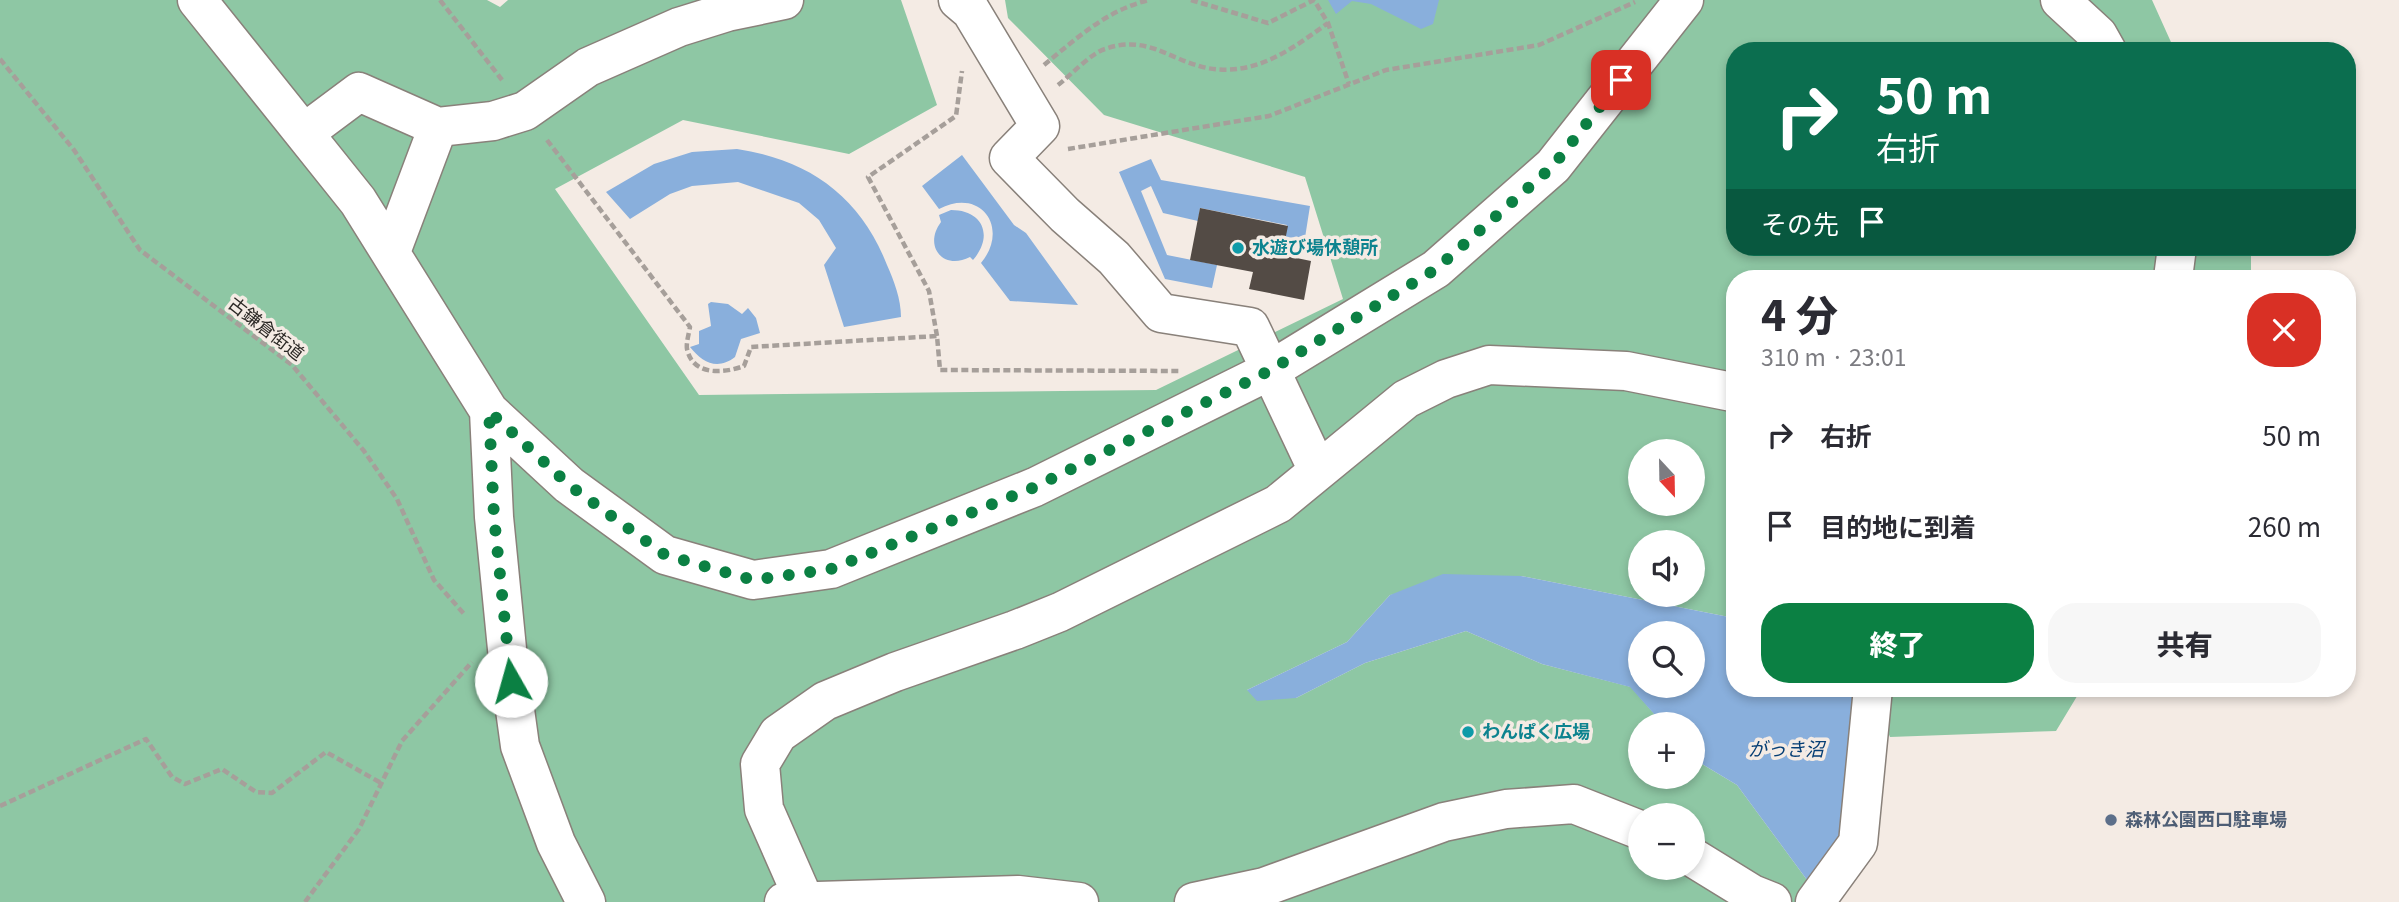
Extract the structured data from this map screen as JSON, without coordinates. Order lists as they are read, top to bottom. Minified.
{"streets":{"path":["古鎌倉街道"]},"water":["がっき沼"],"places":["水遊び場休憩所","わんぱく広場","森林公園西口駐車場"],"north":"bottom","page":{"turn":["50 m","右折"],"then":"その先","heading":["4 分","310 m · 23:01"],"list":[{"name":"右折","value":"50 m"},{"name":"目的地に到着","value":"260 m"}],"map_buttons":["+","−"],"buttons":["終了","共有"]}}
